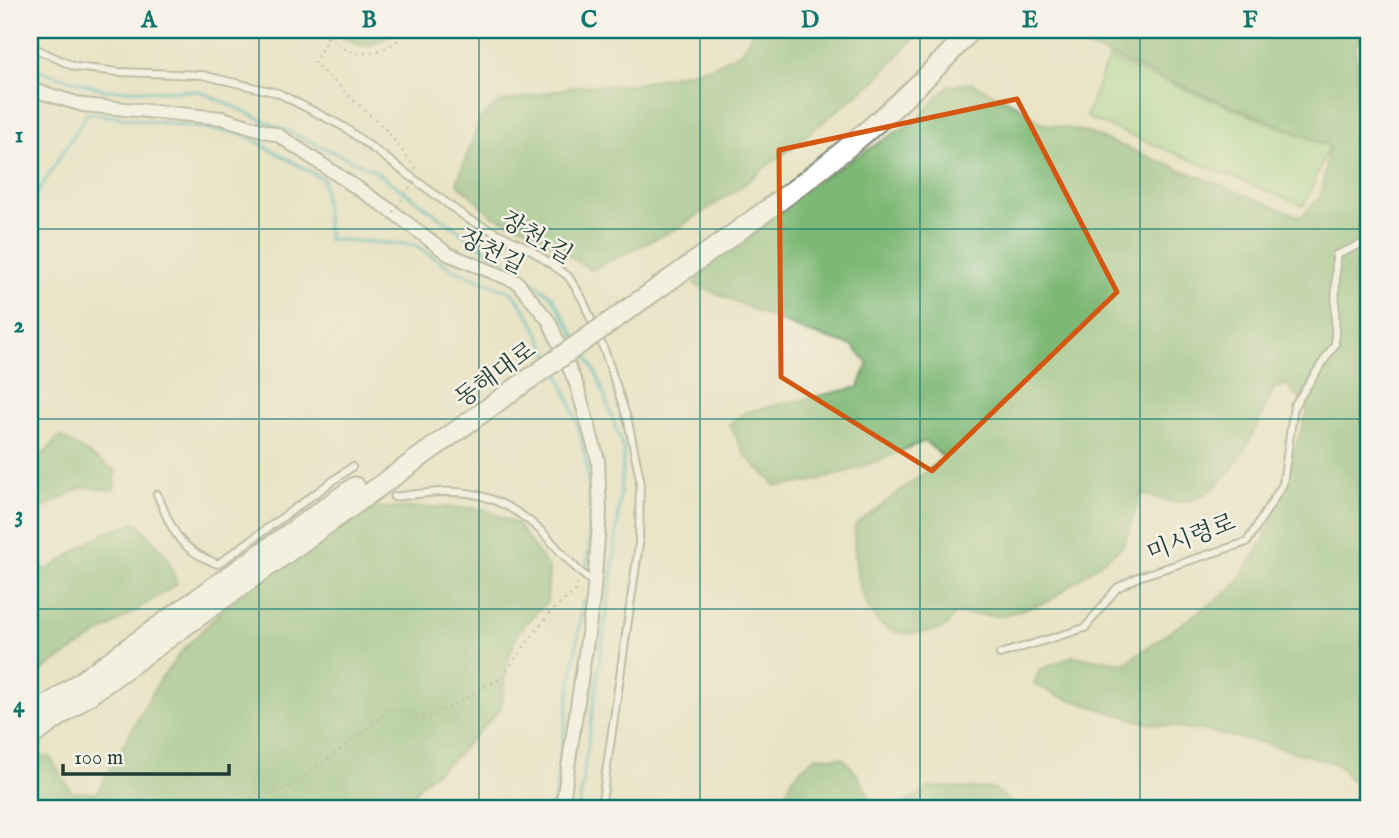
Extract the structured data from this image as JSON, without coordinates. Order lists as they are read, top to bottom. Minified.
{"streets":{"main road":["동해대로"],"street":["장천길"],"lane":["장천1길","미시령로"]},"scale_bar":"100 m","grid":{"columns":["A","B","C","D","E","F"],"rows":["1","2","3","4"]}}
